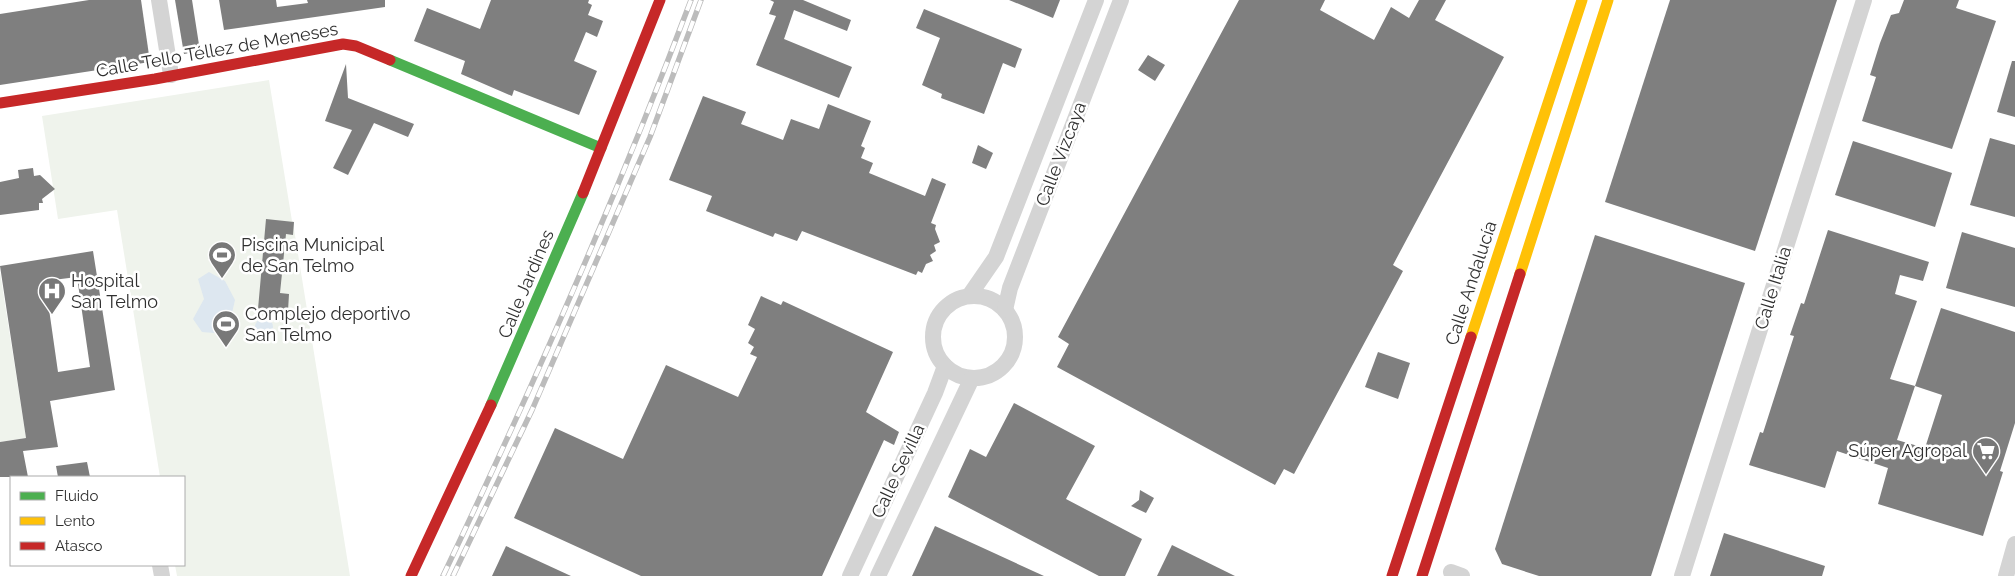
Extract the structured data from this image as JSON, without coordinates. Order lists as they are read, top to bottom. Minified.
{"streets":{"street":["Calle Tello Téllez de Meneses","Calle Vizcaya","Calle Andalucía","Calle Jardines","Calle Italia","Calle Sevilla"]},"crossings":[["Calle Tello Téllez de Meneses","Calle Jardines"],["Calle Vizcaya","Calle Sevilla"]],"places":{"sports":["Piscina Municipal de San Telmo","Complejo deportivo San Telmo"],"hospital":["Hospital San Telmo"],"supermarket":["Súper Agropal"]},"legend":["Fluido","Lento","Atasco"]}
